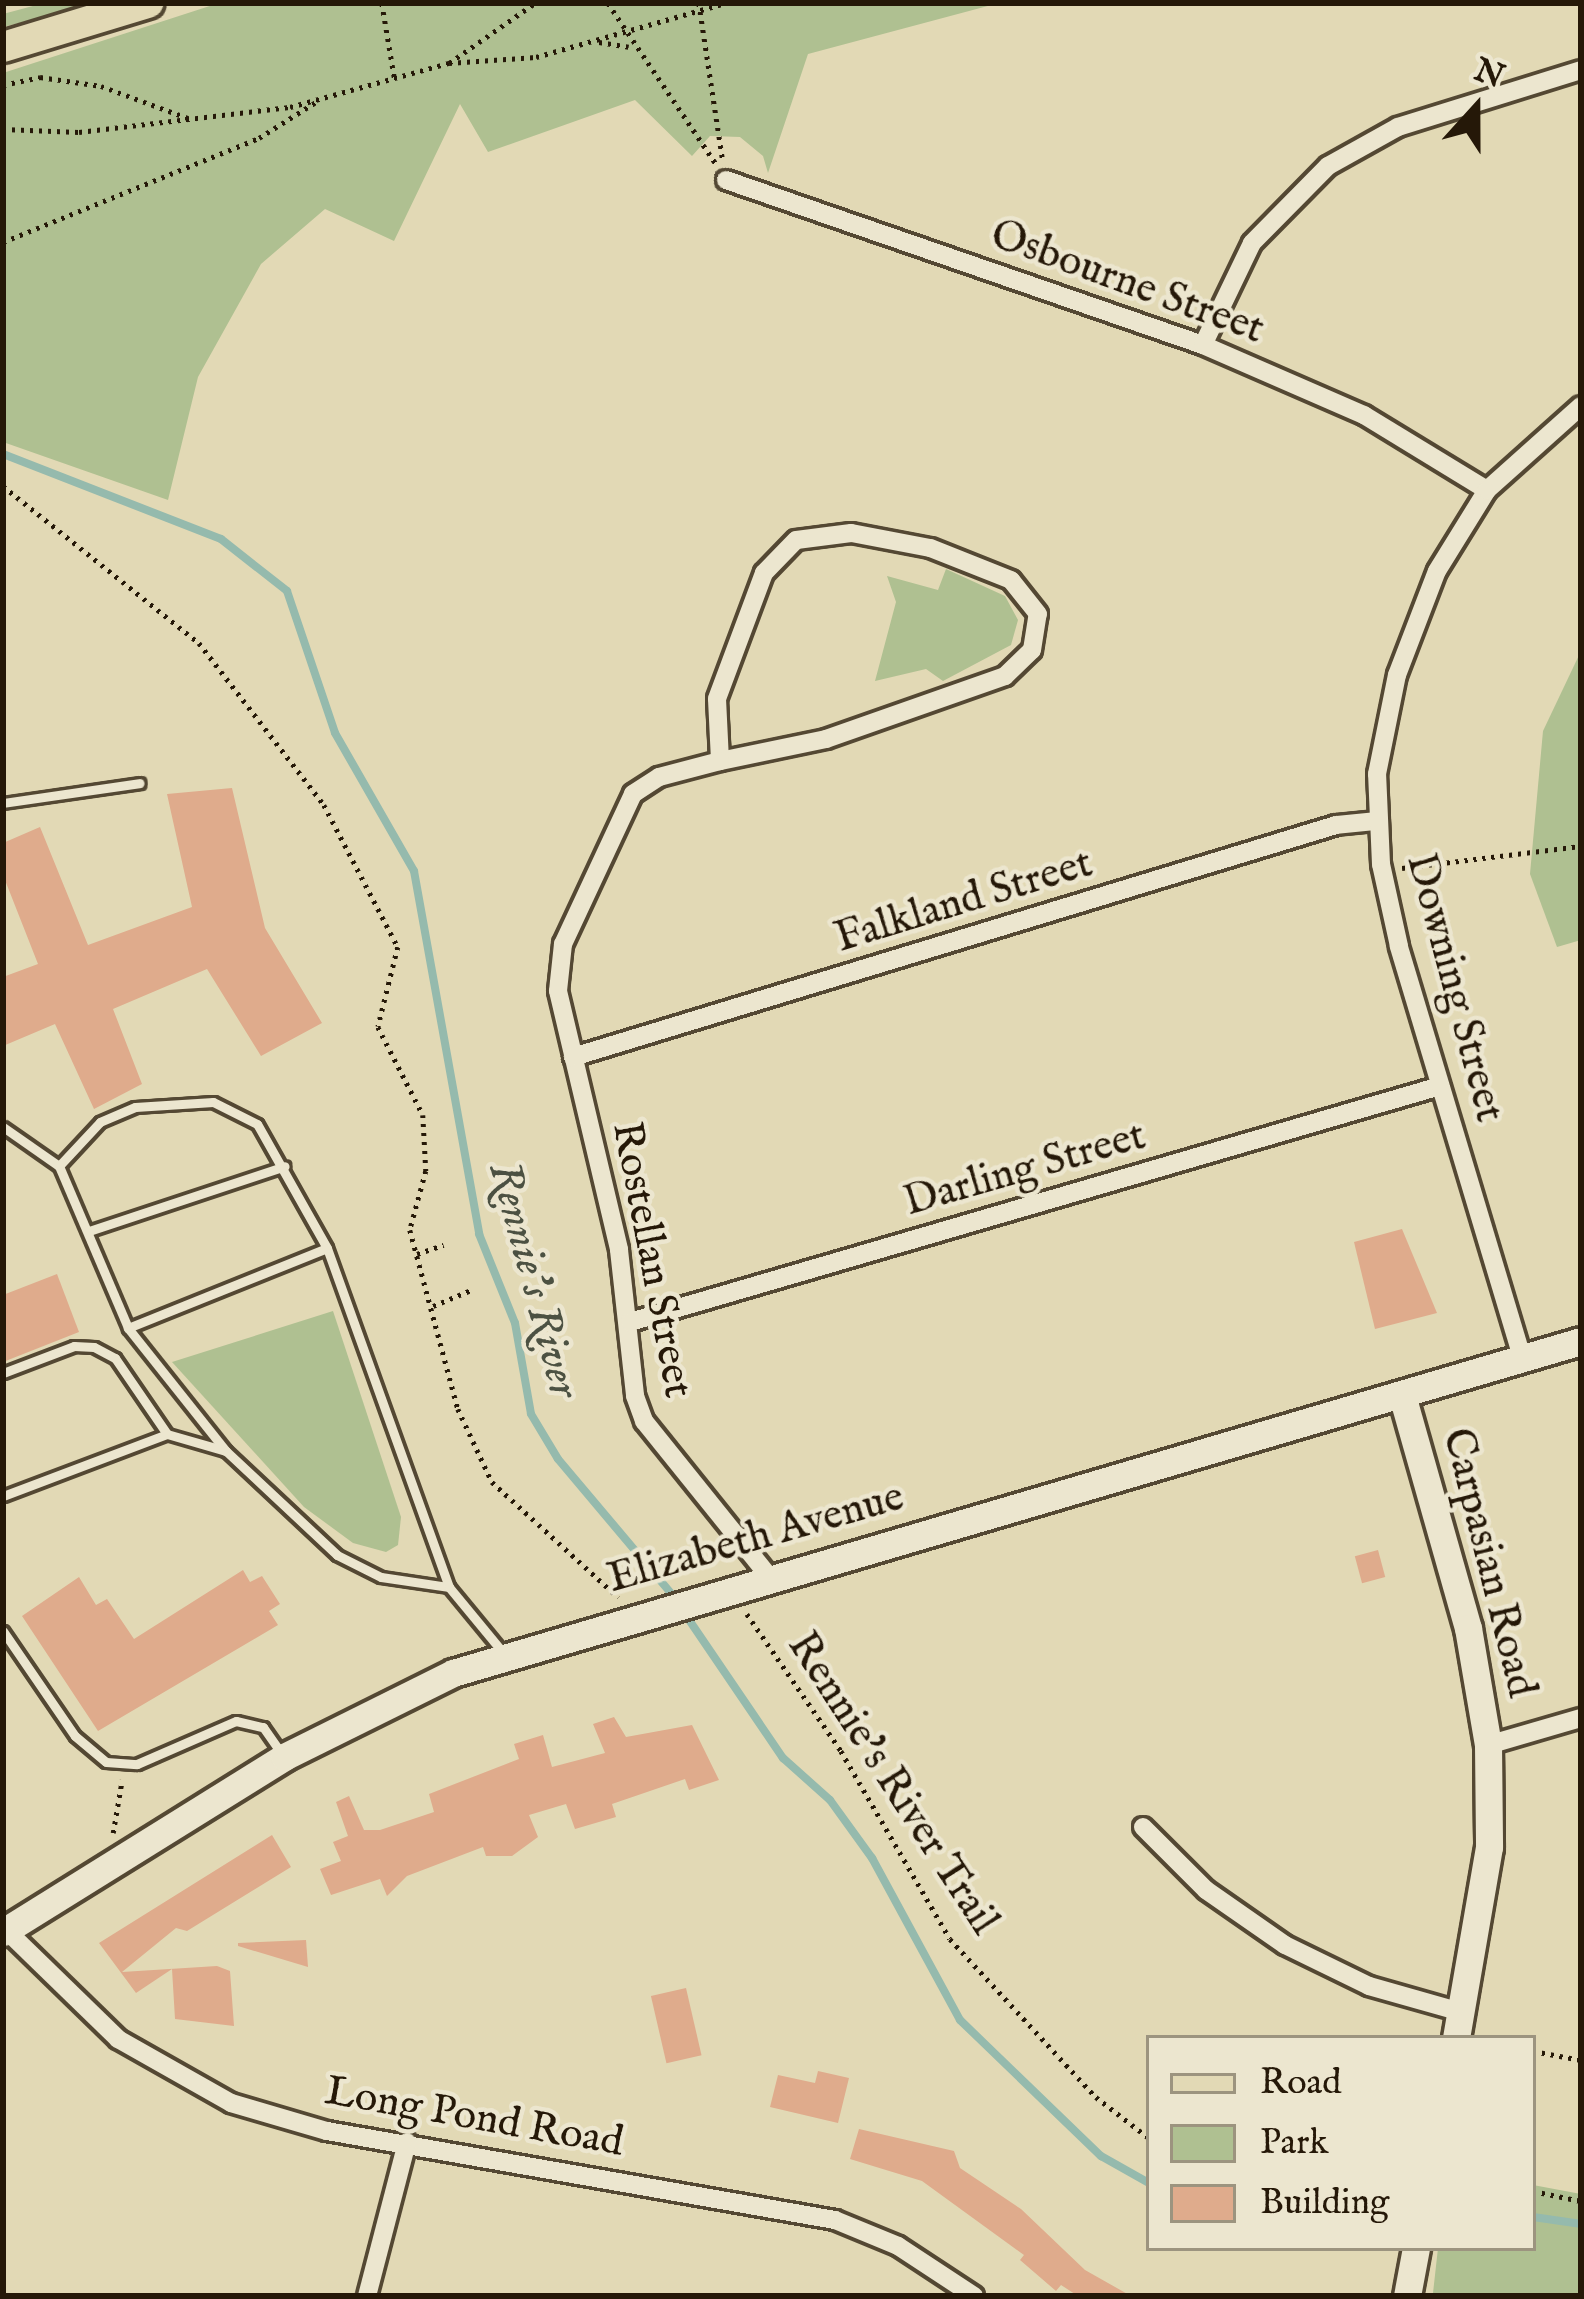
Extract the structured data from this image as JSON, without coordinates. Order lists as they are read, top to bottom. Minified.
{"streets":{"main road":["Elizabeth Avenue","Carpasian Road"],"street":["Osbourne Street","Falkland Street","Downing Street","Darling Street","Rostellan Street","Long Pond Road"],"path":["Rennie's River Trail"]},"crossings":[["Osbourne Street","Downing Street"],["Falkland Street","Downing Street"],["Falkland Street","Rostellan Street"],["Downing Street","Darling Street"],["Downing Street","Elizabeth Avenue"],["Darling Street","Rostellan Street"],["Rostellan Street","Elizabeth Avenue"],["Elizabeth Avenue","Carpasian Road"],["Elizabeth Avenue","Long Pond Road"]],"water":["Rennie's River"],"legend":["Road","Park","Building"],"north":"top"}
